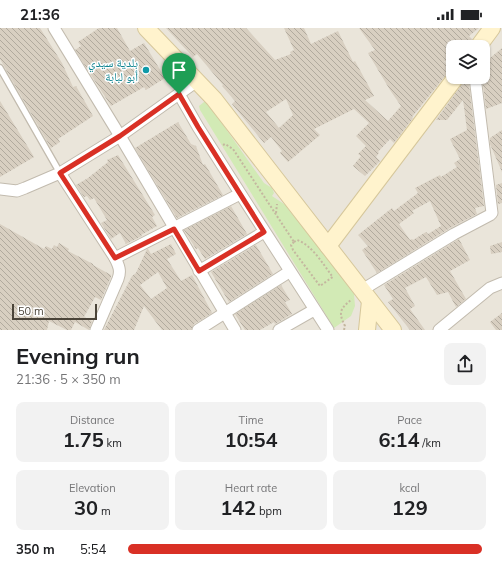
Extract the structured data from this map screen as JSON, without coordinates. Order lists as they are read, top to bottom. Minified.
{"places":["بلدية سيدي أبو لبابة"],"scale_bar":"50 m","page":{"status":"21:36","scale":"50 m","heading":["Evening run","21:36 · 5 × 350 m"],"stats":[["Distance","1.75 km"],["Time","10:54"],["Pace","6:14 /km"],["Elevation","30 m"],["Heart rate","142 bpm"],["kcal","129"]],"list":[{"name":"350 m","note":"5:54"}]}}
